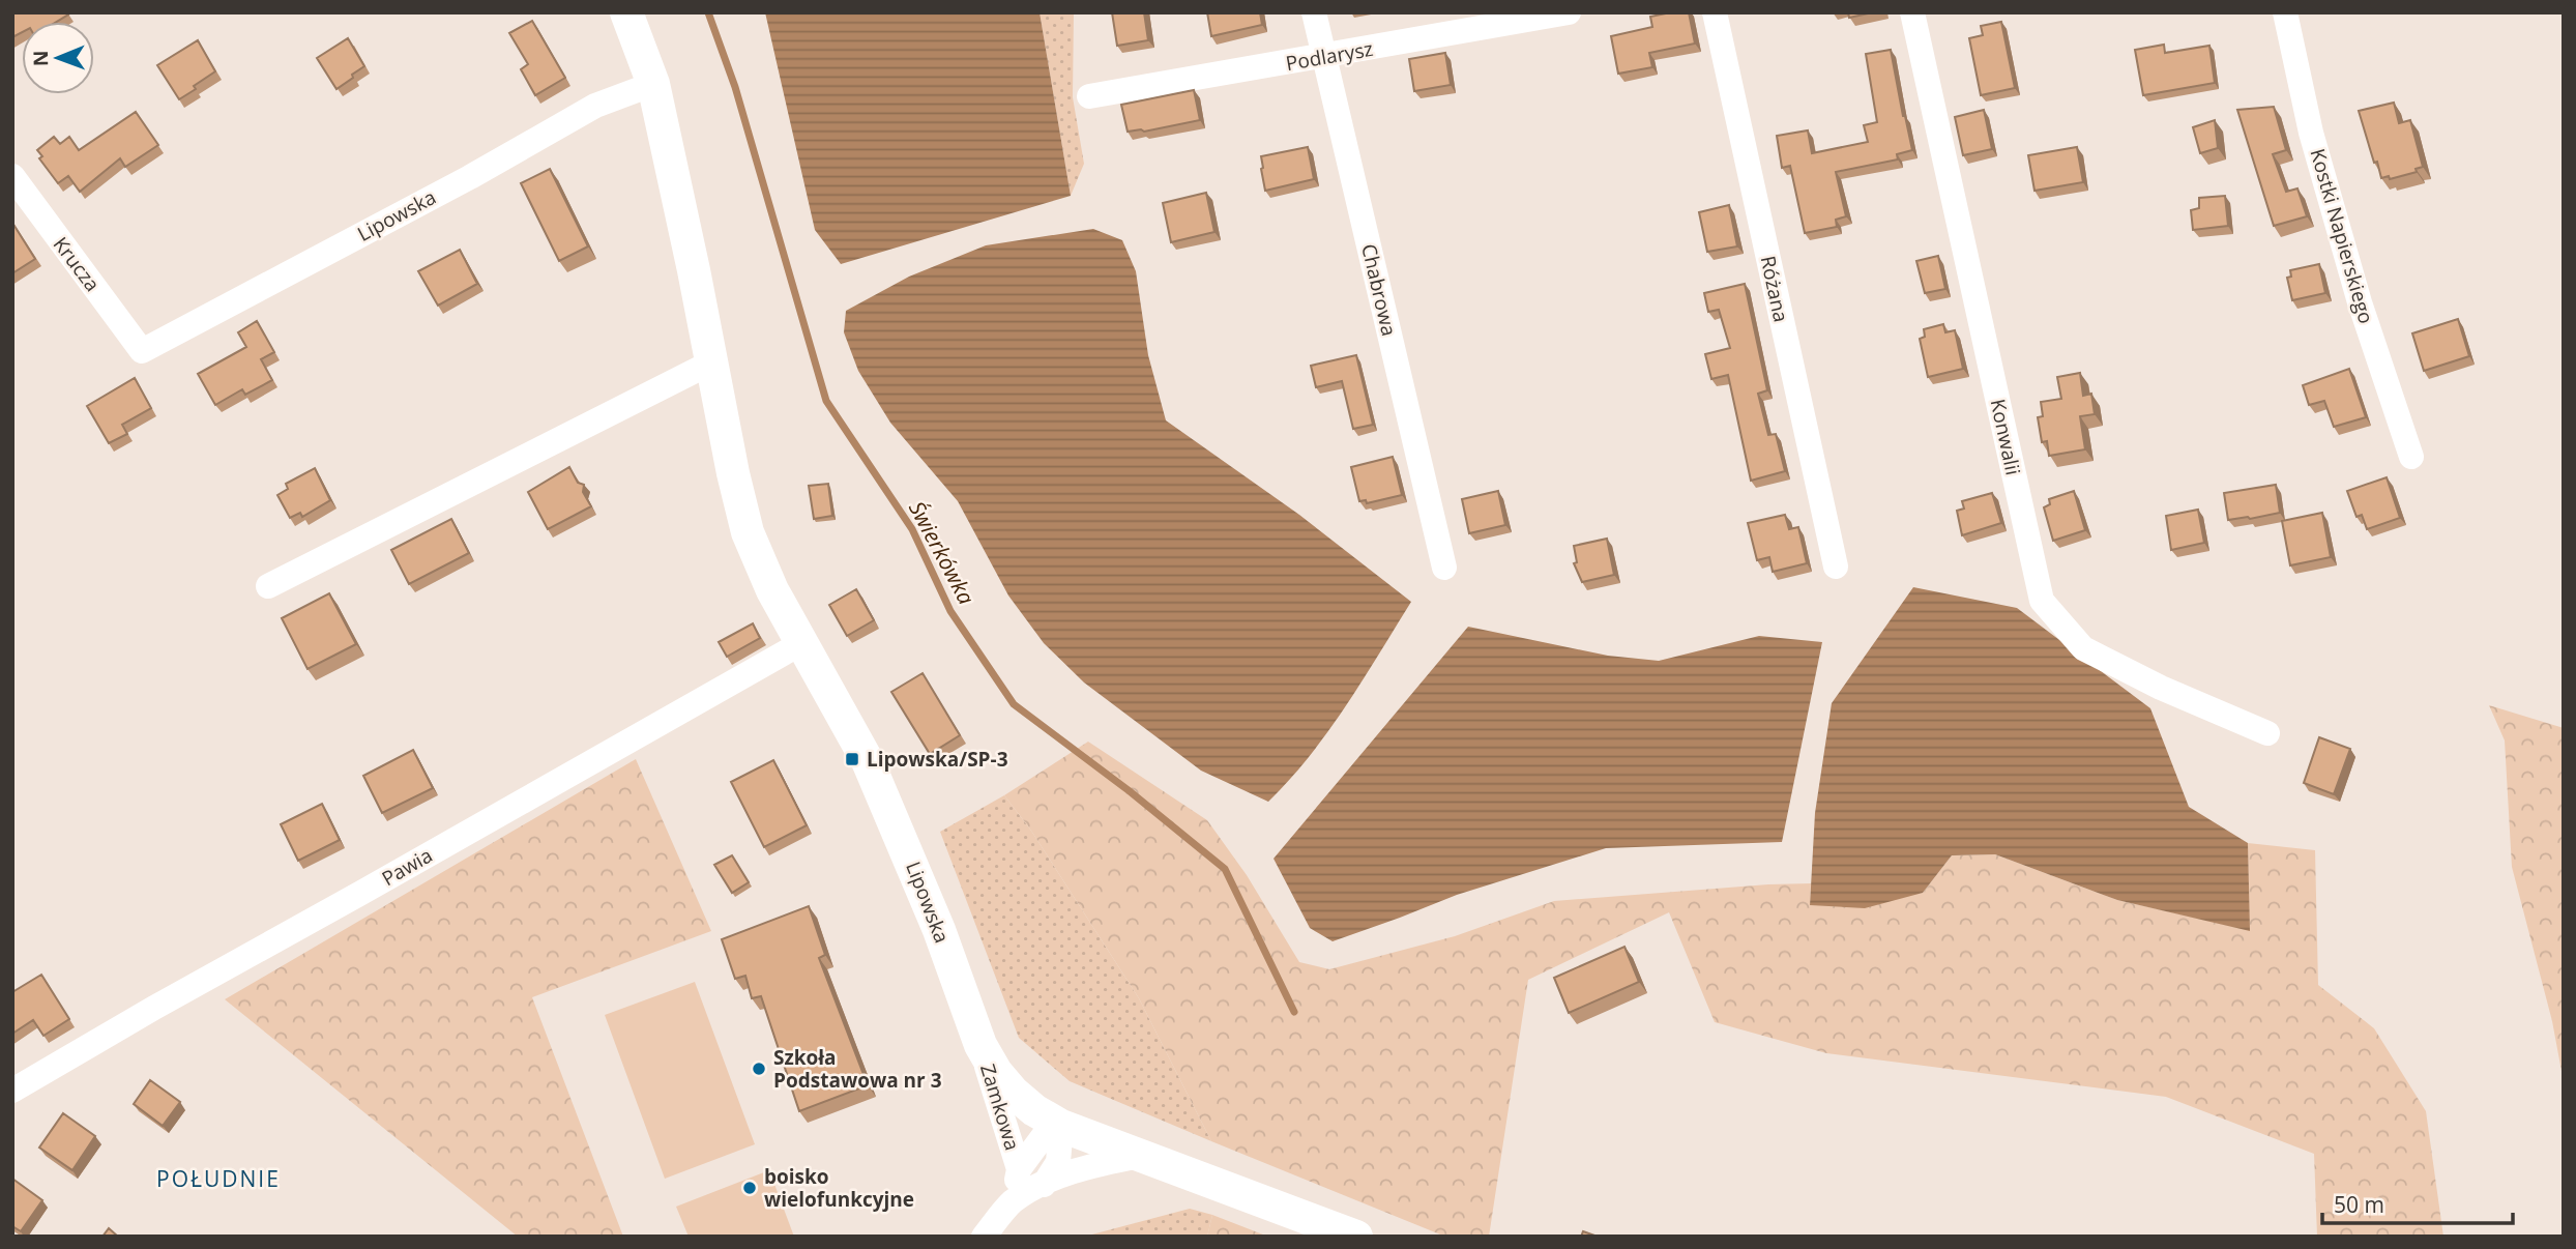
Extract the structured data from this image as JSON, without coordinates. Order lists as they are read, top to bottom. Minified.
{"streets":{"street":["Podlarysz","Lipowska","Kostki Napierskiego","Krucza","Różana","Chabrowa","Konwalii","Pawia","Zamkowa"]},"crossings":[["Podlarysz","Chabrowa"],["Lipowska","Krucza"],["Lipowska","Pawia"],["Lipowska","Zamkowa"]],"districts":["POŁUDNIE"],"water":["Świerkówka"],"places":{"transit":["Lipowska/SP-3"],"other":["Szkoła Podstawowa nr 3","boisko wielofunkcyjne"]},"scale_bar":"50 m","north":"left"}
